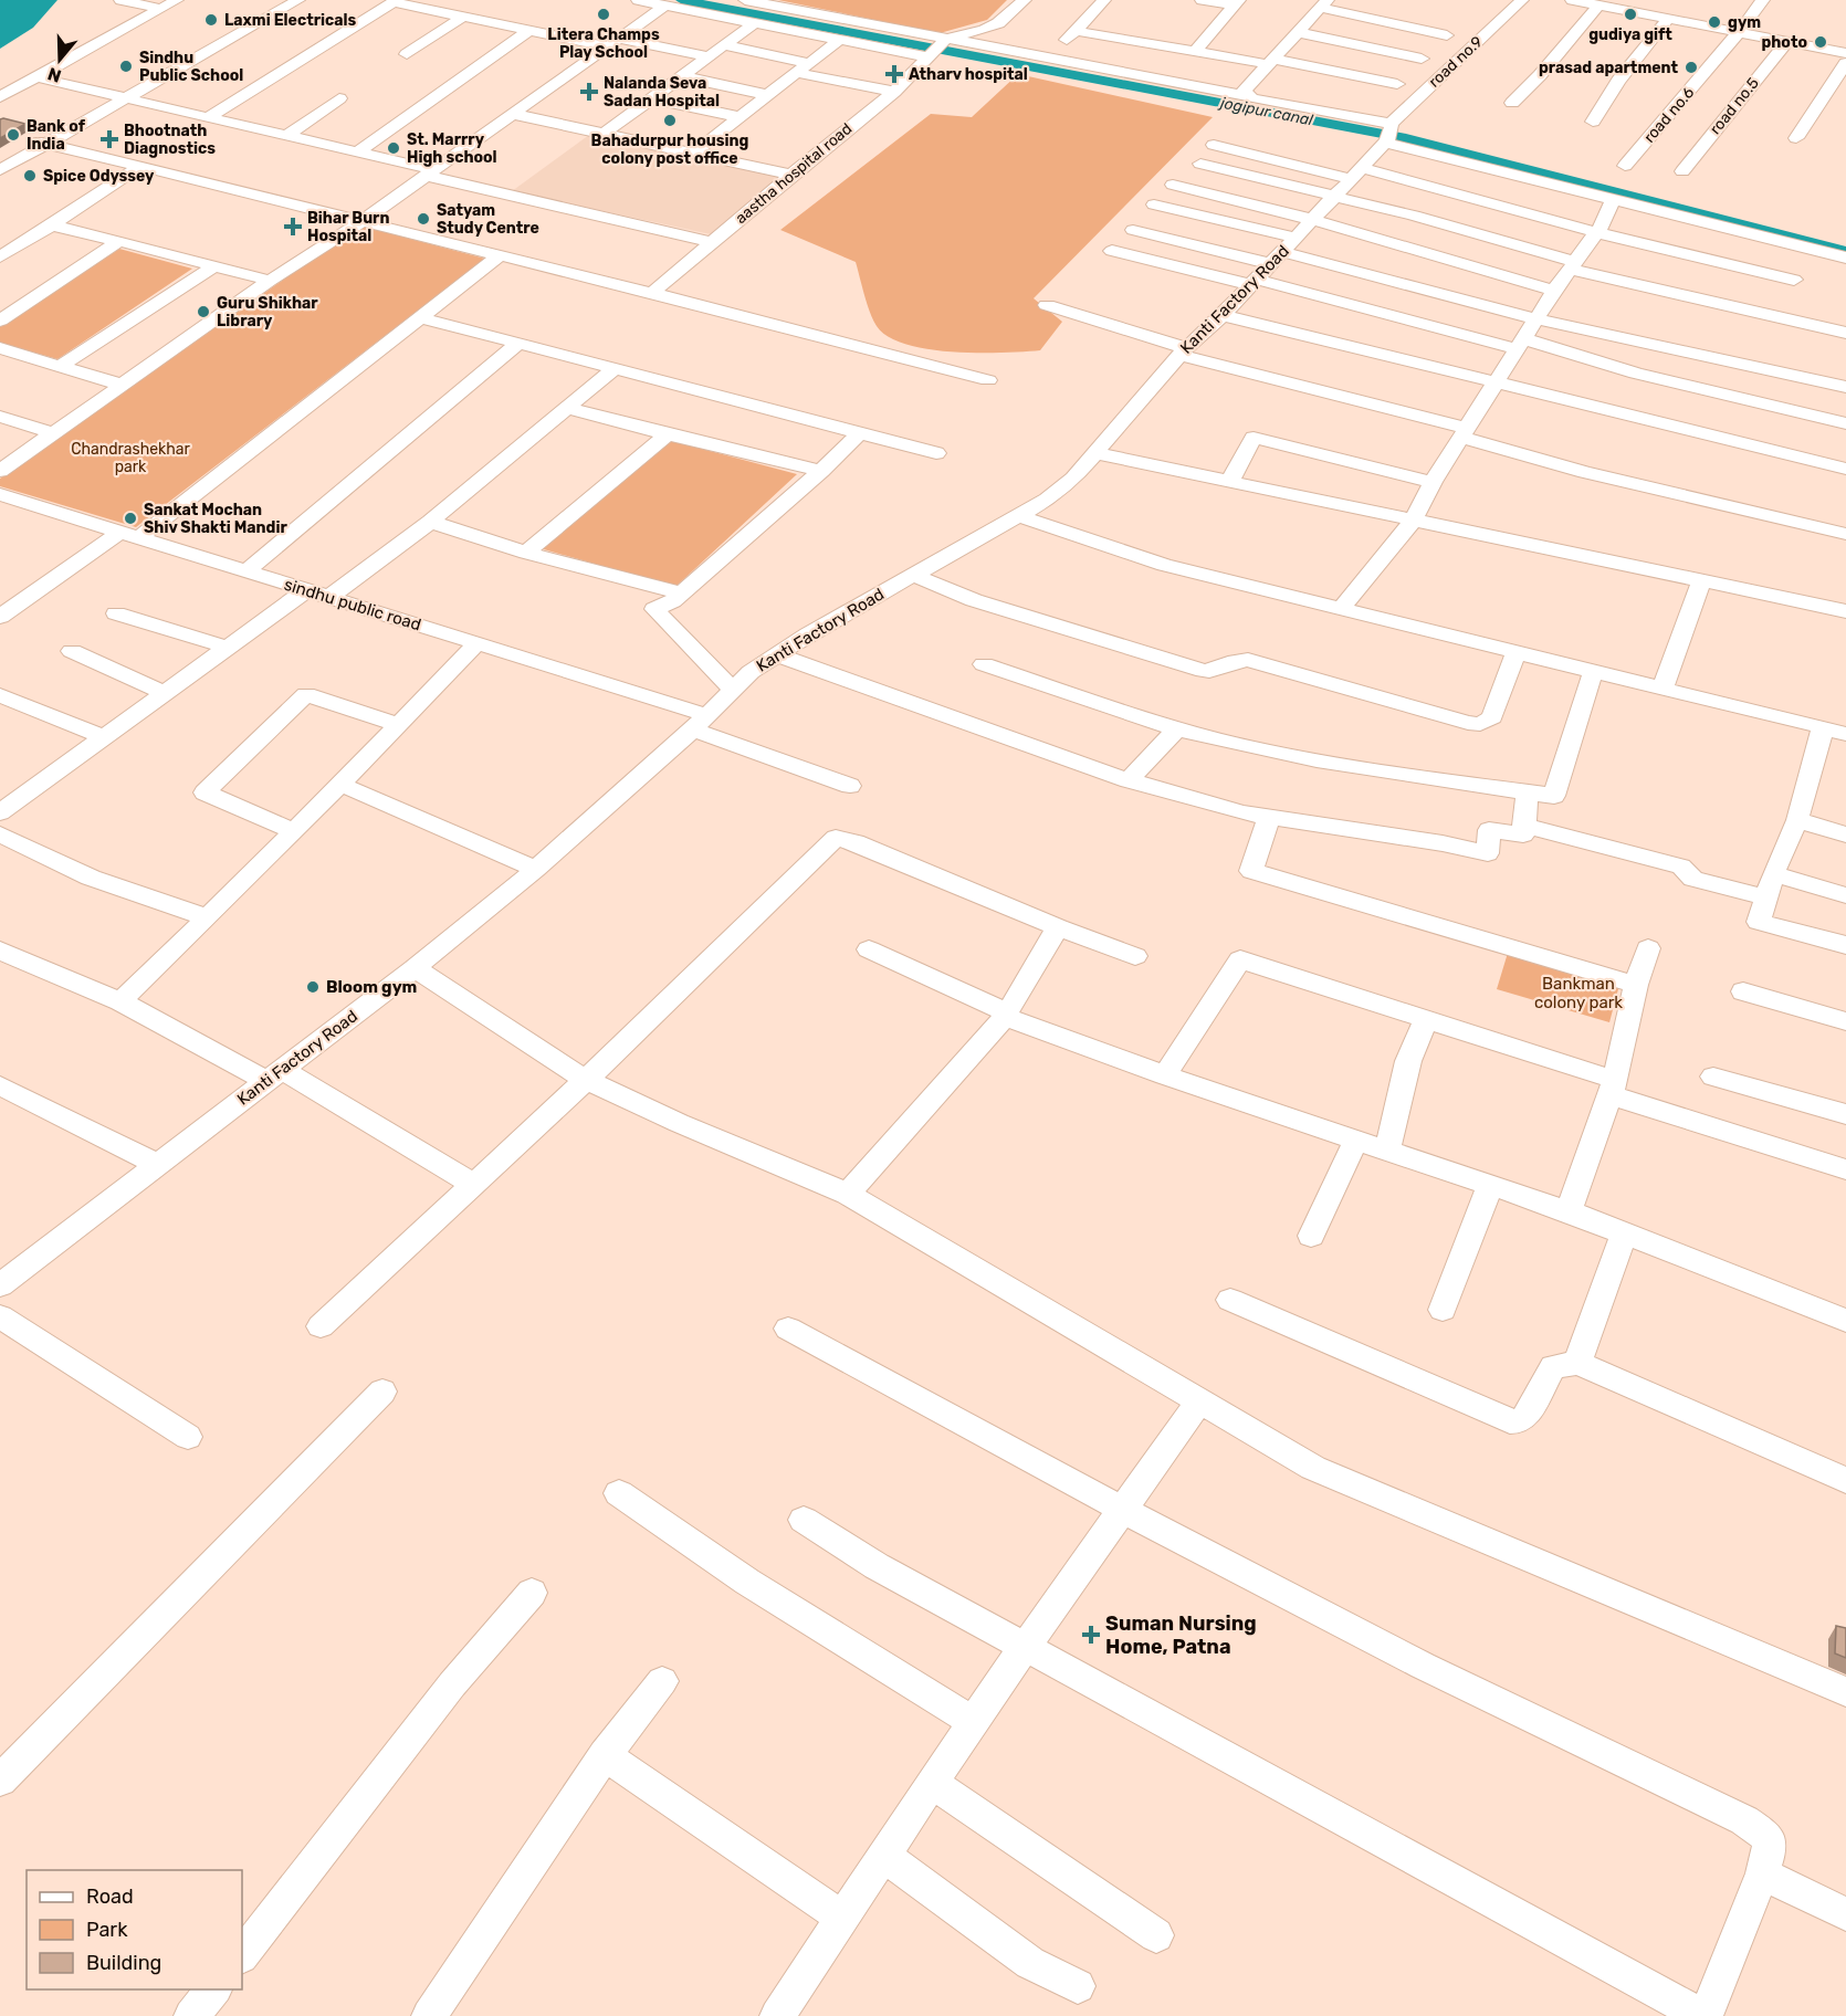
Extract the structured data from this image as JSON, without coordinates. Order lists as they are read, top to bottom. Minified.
{"streets":{"street":["road no.9","road no.5","road no.6","aastha hospital road","Kanti Factory Road","sindhu public road"]},"crossings":[["road no.9","Kanti Factory Road"],["Kanti Factory Road","sindhu public road"]],"water":["jogipur canal"],"parks":["Chandrashekhar park","Bankman colony park"],"places":{"other":["Litera Champs Play School","gudiya gift","Laxmi Electricals","gym","photo","Sindhu Public School","prasad apartment","Bahadurpur housing colony post office","Bank of India","St. Marrry High school","Spice Odyssey","Satyam Study Centre","Guru Shikhar Library","Sankat Mochan Shiv Shakti Mandir","Bloom gym"],"health":["Atharv hospital","Nalanda Seva Sadan Hospital","Bhootnath Diagnostics","Bihar Burn Hospital","Suman Nursing Home, Patna"]},"legend":["Road","Park","Building"],"north":"bottom"}
